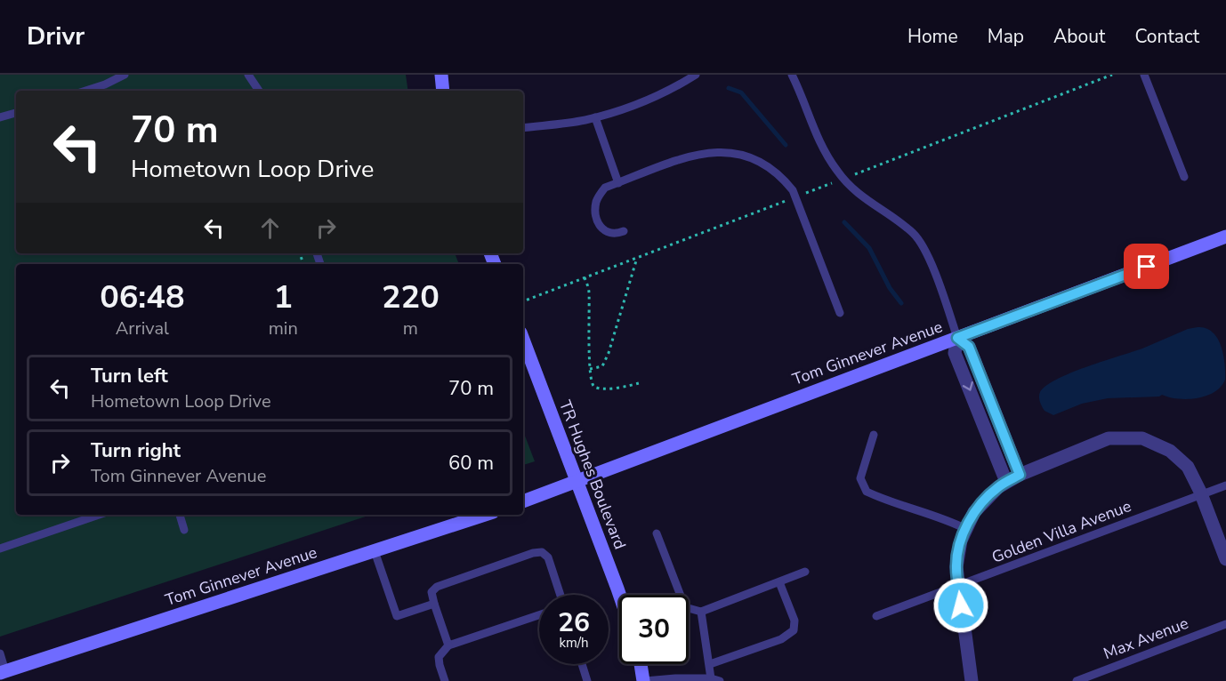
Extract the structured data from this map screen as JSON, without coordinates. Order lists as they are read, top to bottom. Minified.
{"streets":{"main road":["Tom Ginnever Avenue","TR Hughes Boulevard"],"lane":["Golden Villa Avenue","Max Avenue"]},"crossings":[["Tom Ginnever Avenue","TR Hughes Boulevard"]],"page":{"header":"Drivr","nav":["Home","Map","About","Contact"],"turn":["70 m","Hometown Loop Drive"],"eta":["06:48","Arrival","1","min","220","m"],"list":[{"name":"Turn left","note":"Hometown Loop Drive","value":"70 m"},{"name":"Turn right","note":"Tom Ginnever Avenue","value":"60 m"}],"speed":"26 km/h","limit":"30"}}
